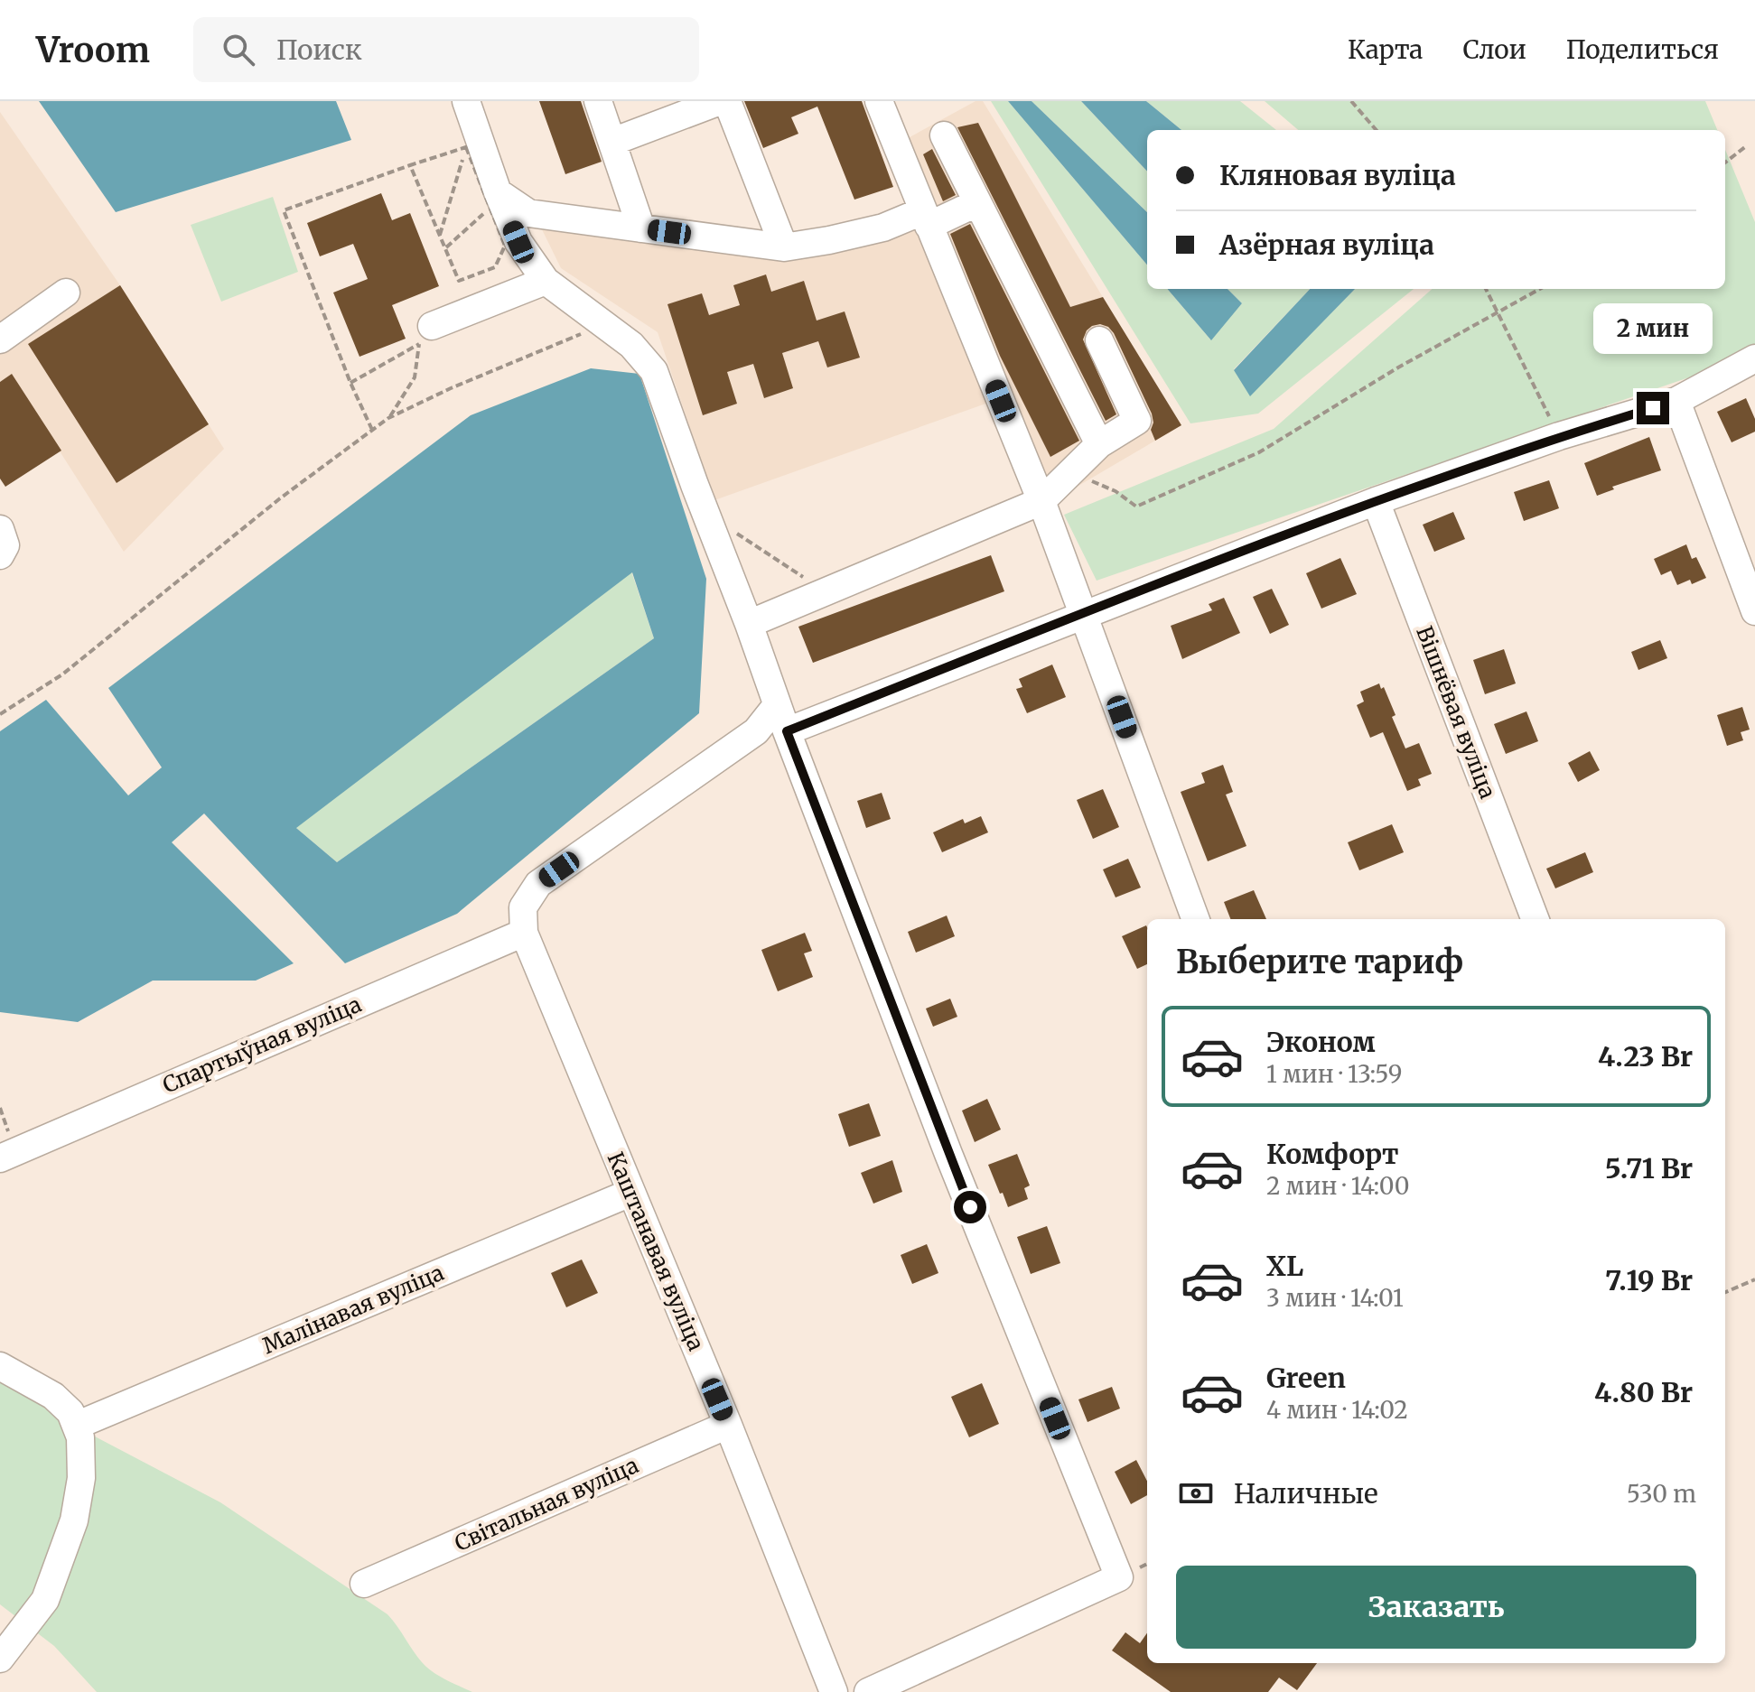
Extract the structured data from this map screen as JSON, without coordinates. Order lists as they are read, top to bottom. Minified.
{"streets":{"street":["Вішнёвая вуліца","Спартыўная вуліца","Каштанавая вуліца","Малінавая вуліца","Світальная вуліца"]},"crossings":[["Спартыўная вуліца","Каштанавая вуліца"],["Каштанавая вуліца","Малінавая вуліца"],["Каштанавая вуліца","Світальная вуліца"]],"page":{"header":"Vroom","search":"Поиск","nav":["Карта","Слои","Поделиться"],"banner":["Кляновая вуліца","Азёрная вуліца"],"bubble":"2 мин","heading":"Выберите тариф","list":[{"name":"Эконом","note":"1 мин · 13:59","value":"4.23 Br"},{"name":"Комфорт","note":"2 мин · 14:00","value":"5.71 Br"},{"name":"XL","note":"3 мин · 14:01","value":"7.19 Br"},{"name":"Green","note":"4 мин · 14:02","value":"4.80 Br"}],"pay":["Наличные","530 m"],"buttons":"Заказать"}}
